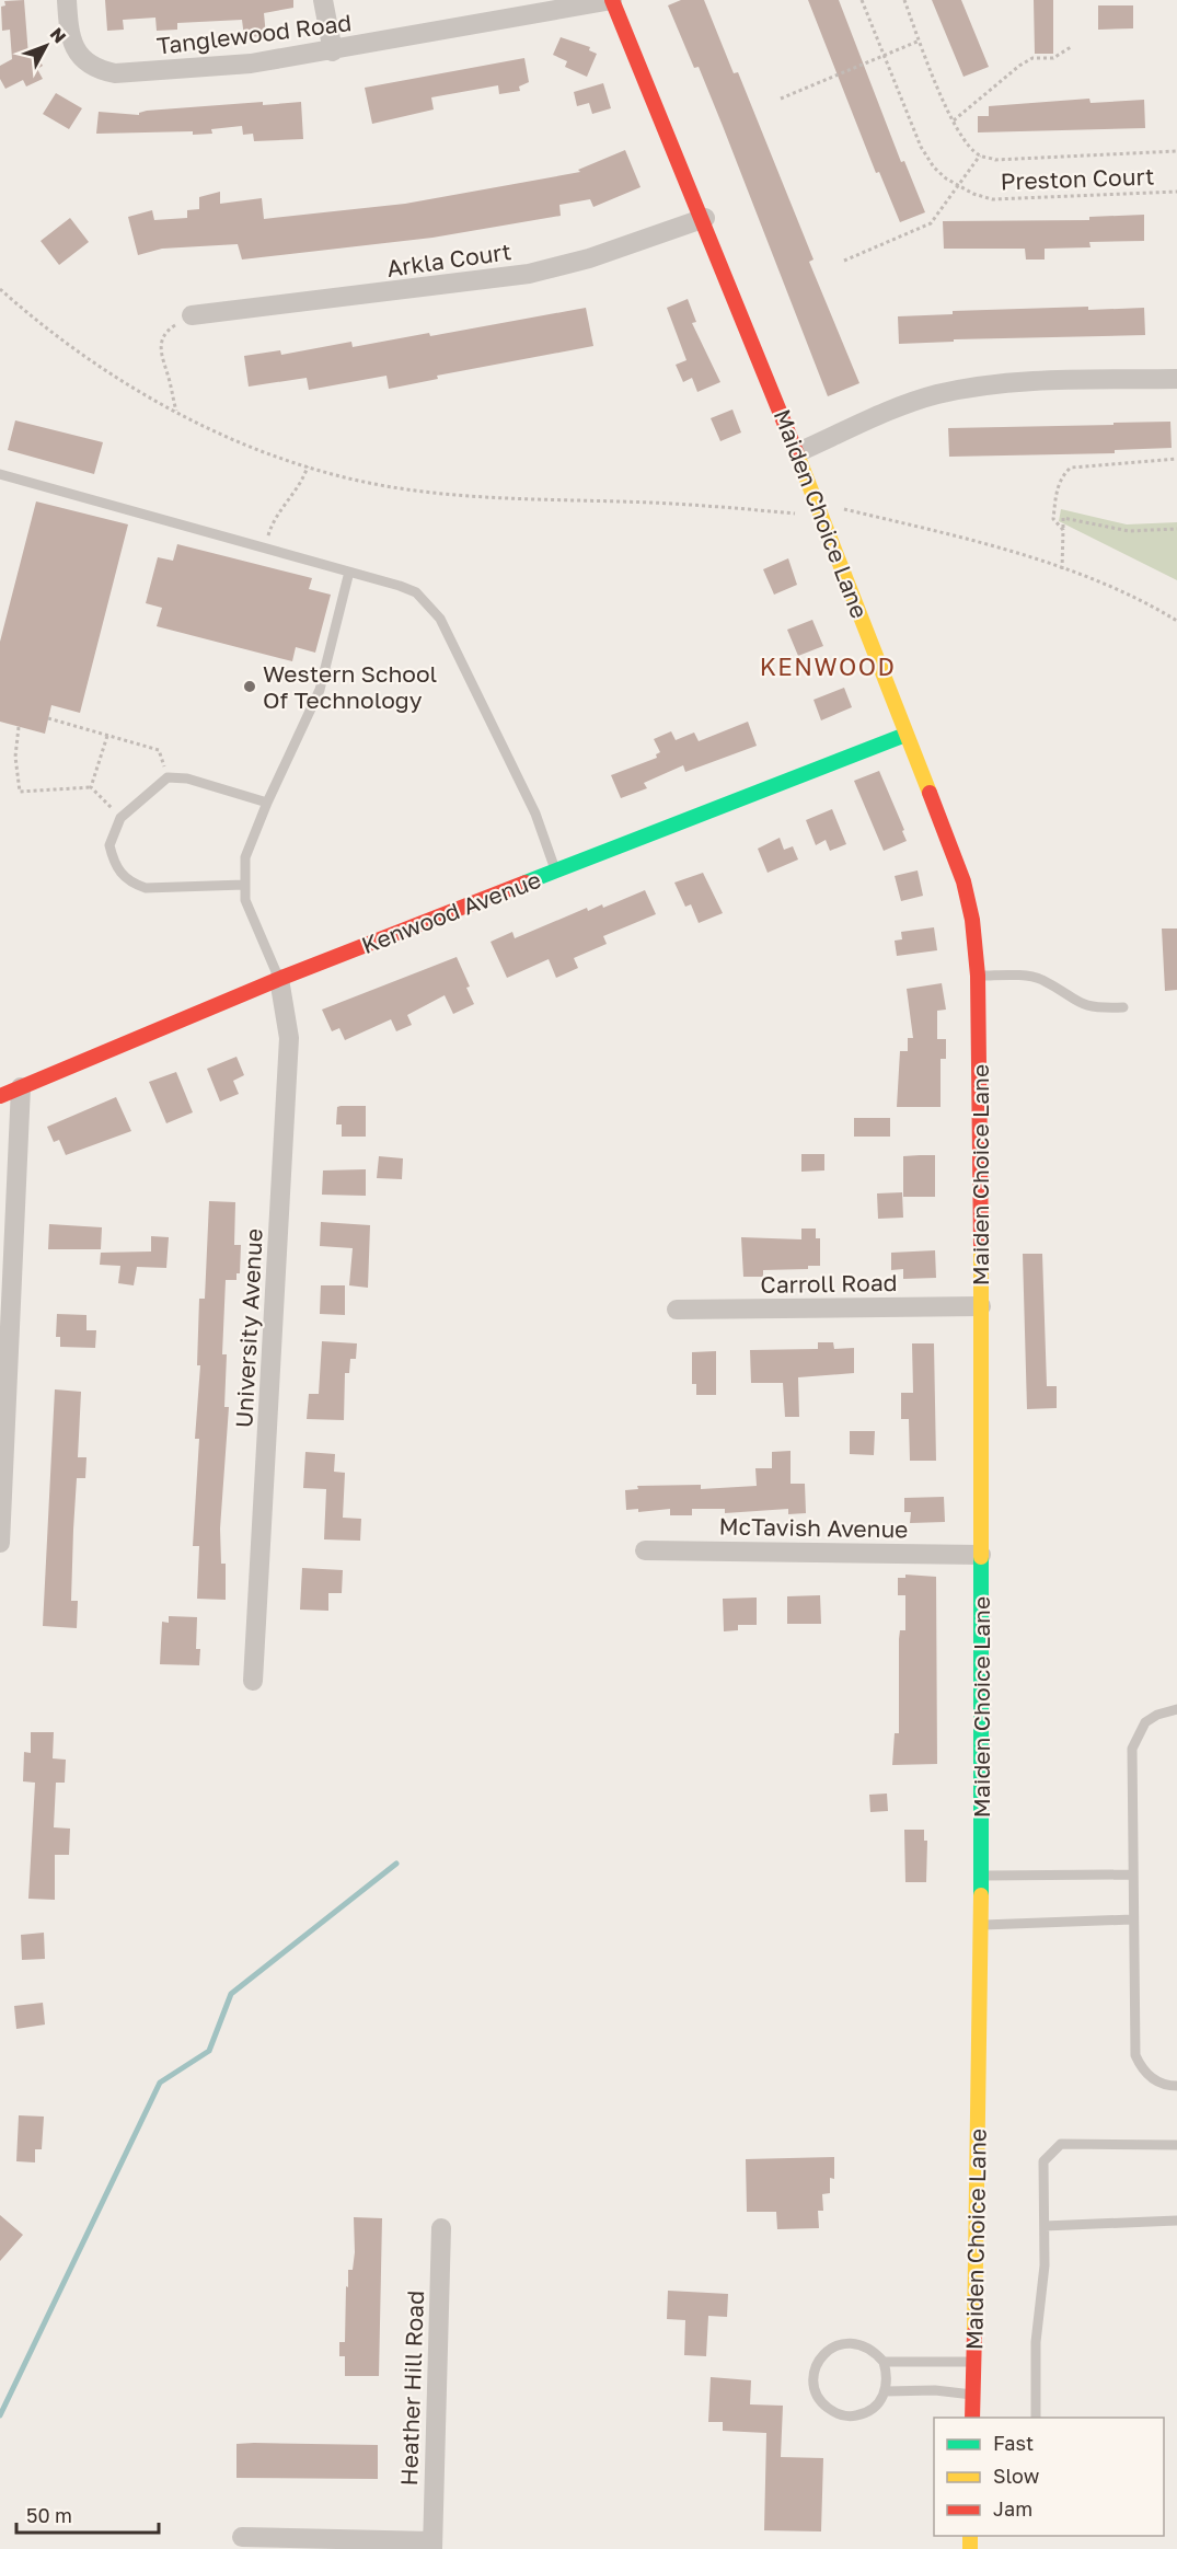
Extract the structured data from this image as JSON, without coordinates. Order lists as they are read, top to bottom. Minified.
{"streets":{"main road":["Maiden Choice Lane","Kenwood Avenue"],"street":["Tanglewood Road","Arkla Court","Carroll Road","University Avenue","McTavish Avenue","Heather Hill Road"],"path":["Preston Court"]},"crossings":[["Tanglewood Road","Maiden Choice Lane"],["Arkla Court","Maiden Choice Lane"],["Maiden Choice Lane","Kenwood Avenue"],["Maiden Choice Lane","Carroll Road"],["Maiden Choice Lane","McTavish Avenue"],["Kenwood Avenue","University Avenue"]],"districts":["KENWOOD"],"places":["Western School Of Technology"],"legend":["Fast","Slow","Jam"],"scale_bar":"50 m","north":"top right"}
